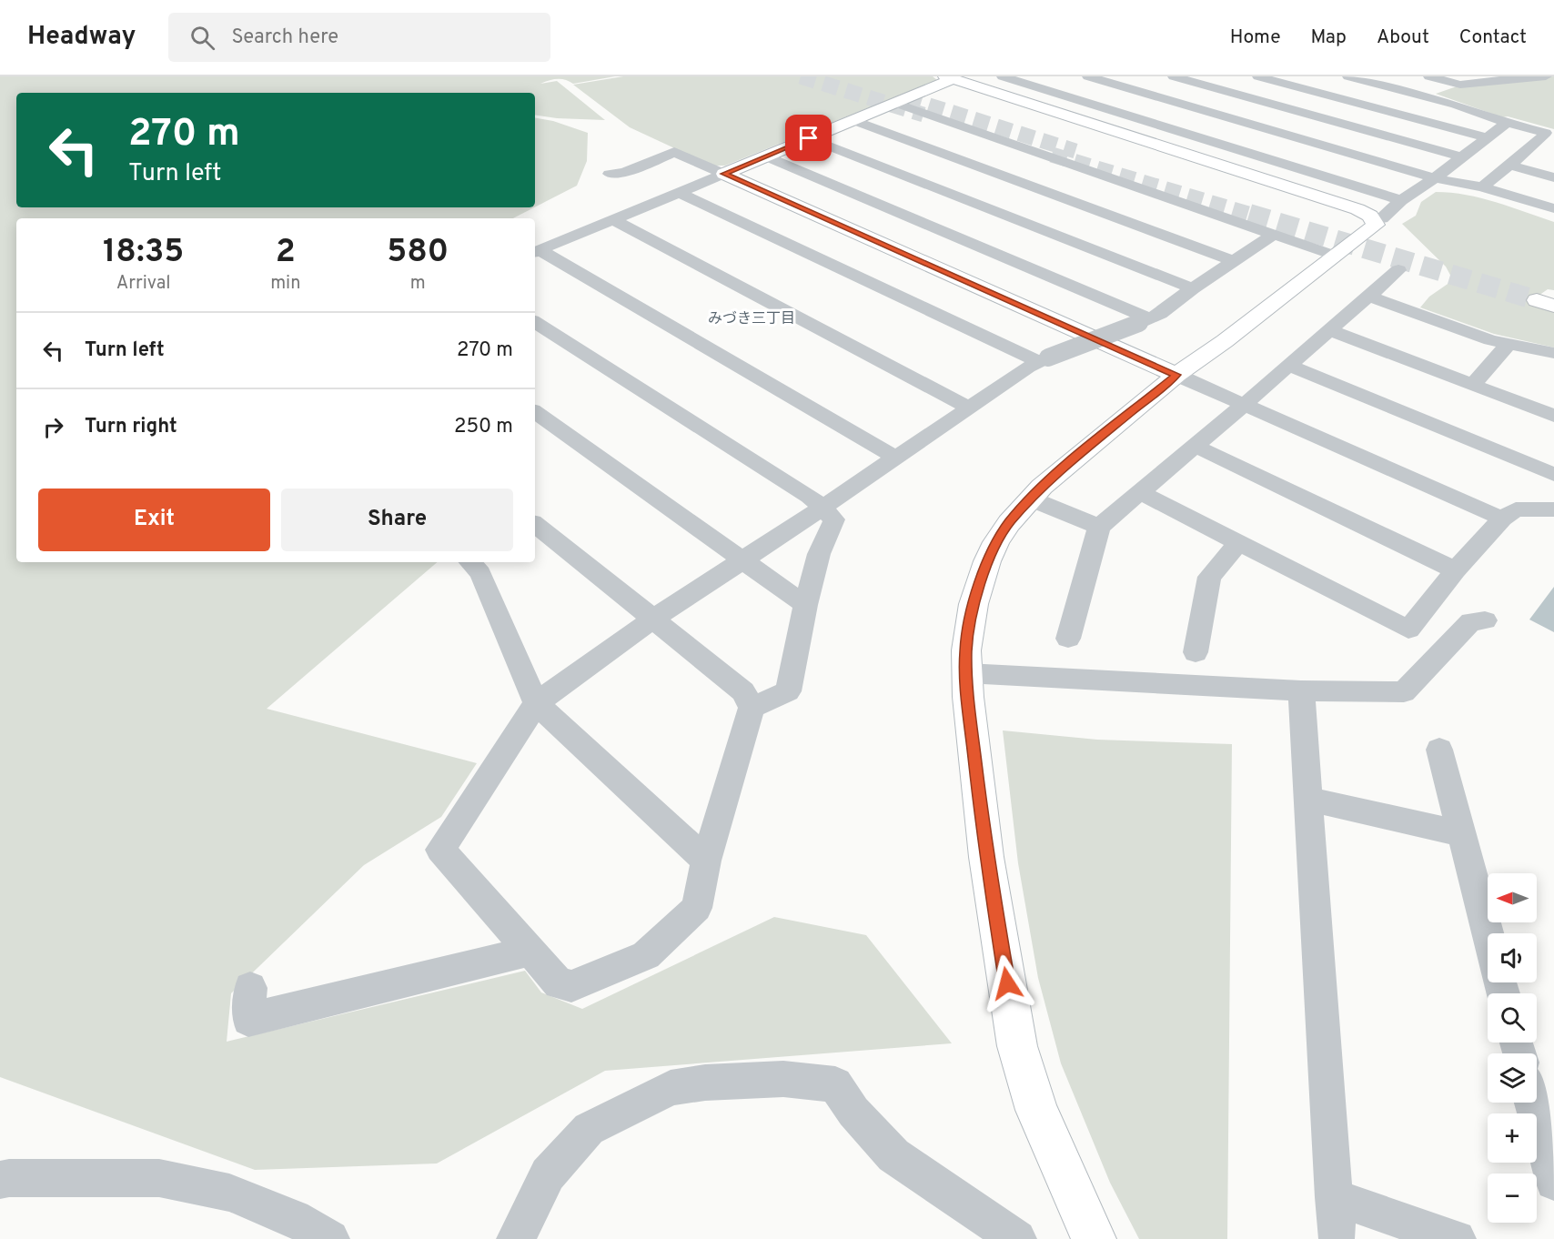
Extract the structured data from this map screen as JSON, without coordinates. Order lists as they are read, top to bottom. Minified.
{"districts":["みづき三丁目"],"north":"left","page":{"header":"Headway","search":"Search here","nav":["Home","Map","About","Contact"],"turn":["270 m","Turn left"],"eta":["18:35","Arrival","2","min","580","m"],"list":[{"name":"Turn left","value":"270 m"},{"name":"Turn right","value":"250 m"}],"buttons":["Exit","Share"],"map_buttons":["+","−"]}}
